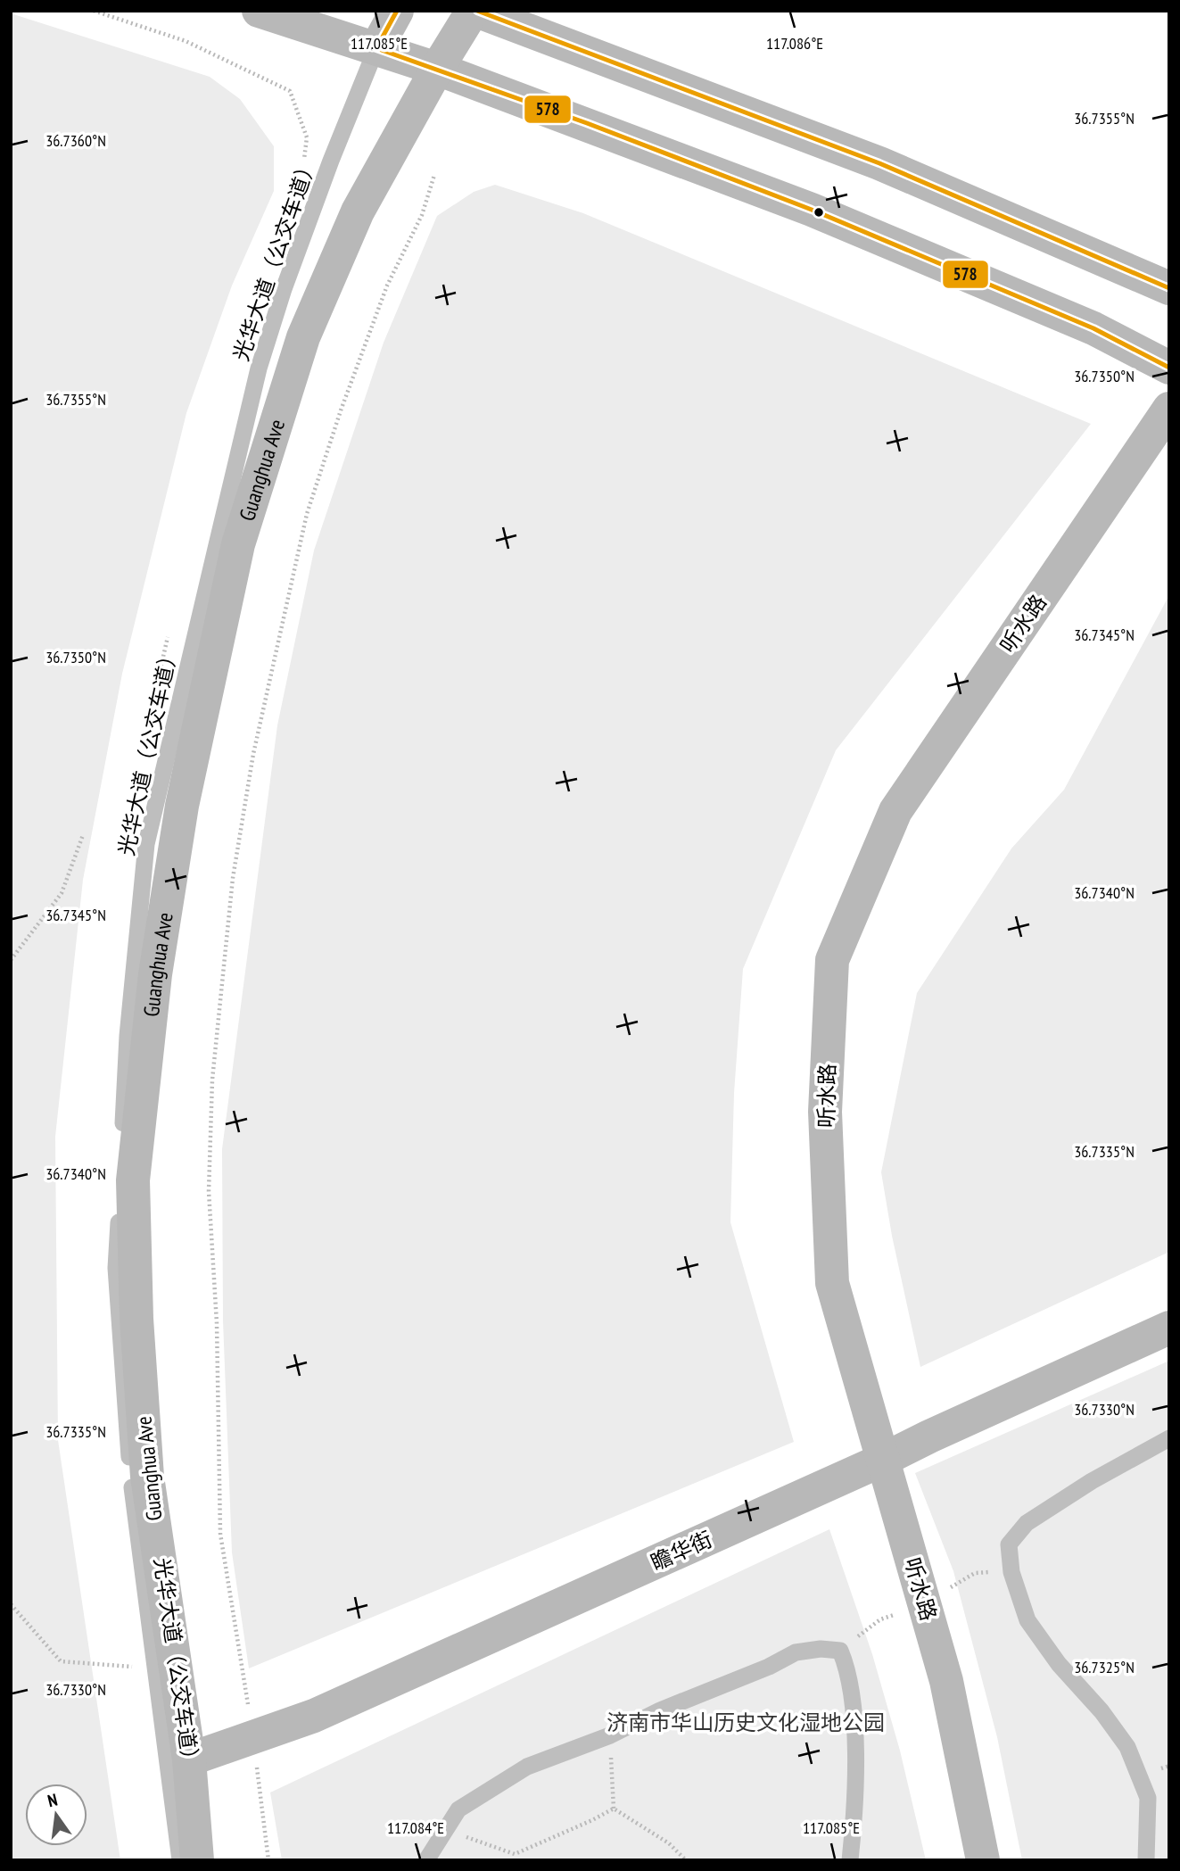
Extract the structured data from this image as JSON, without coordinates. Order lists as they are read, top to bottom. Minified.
{"streets":{"main road":["Guanghua Ave","听水路","瞻华街"],"lane":["光华大道（公交车道）"]},"crossings":[["Guanghua Ave","瞻华街"],["听水路","瞻华街"]],"parks":["济南市华山历史文化湿地公园"],"lines":["transit line 578"],"north":"top","coordinates":["117.085°E","117.086°E","36.7355°N","36.7360°N","36.7350°N","36.7345°N","36.7340°N","36.7335°N","36.7330°N","36.7325°N","117.084°E"]}
